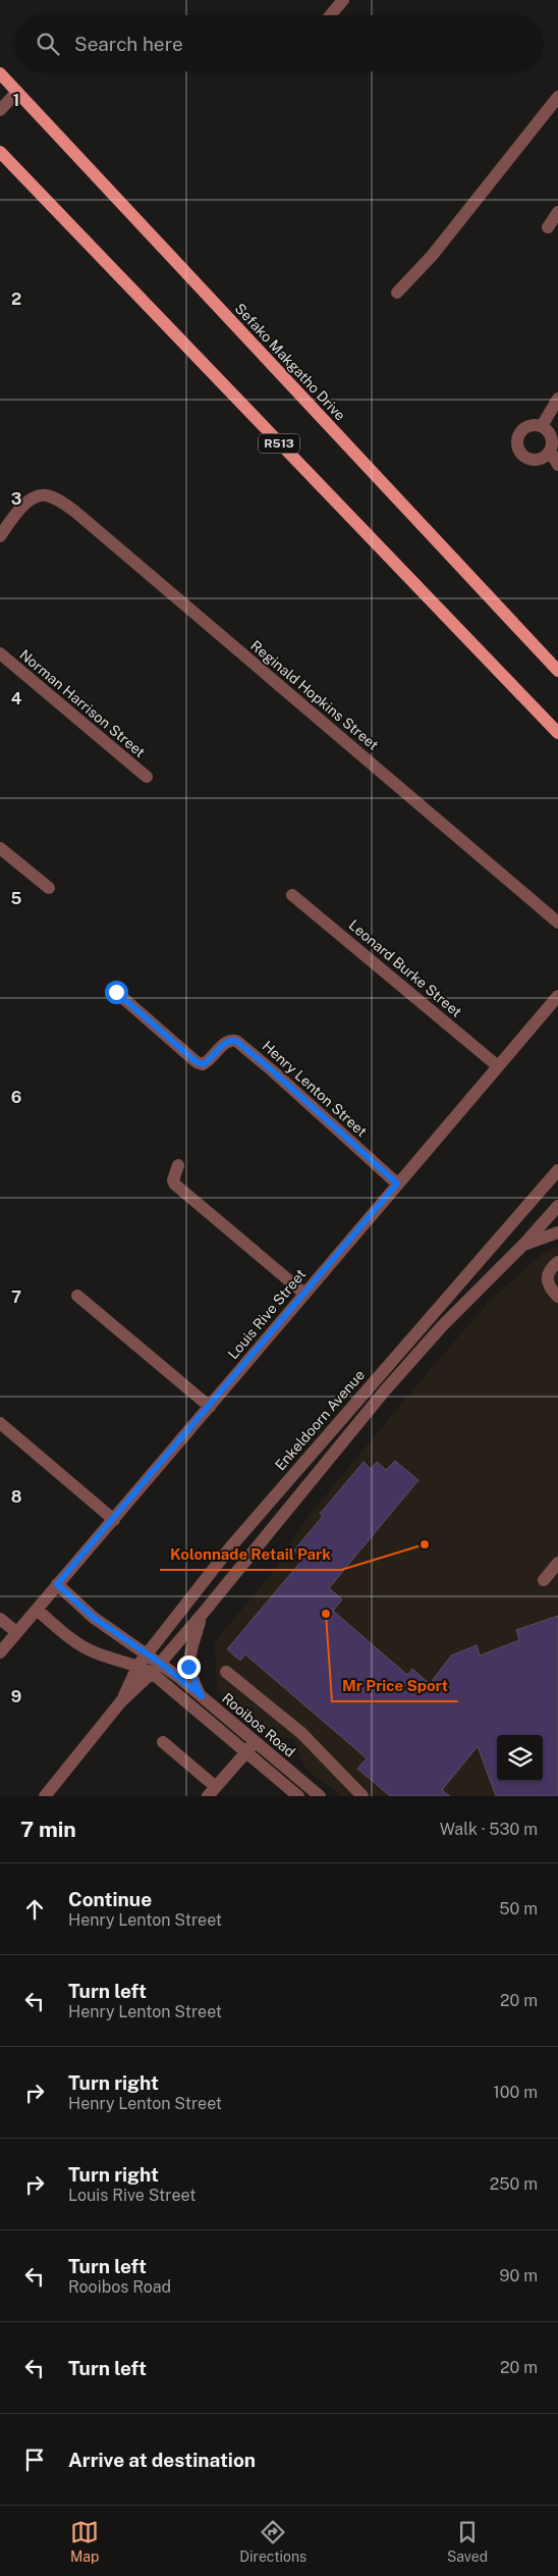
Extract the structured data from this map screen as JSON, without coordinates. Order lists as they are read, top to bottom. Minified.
{"streets":{"main road":["Sefako Makgatho Drive","R513"],"street":["Reginald Hopkins Street","Norman Harrison Street","Leonard Burke Street","Henry Lenton Street","Louis Rive Street","Enkeldoorn Avenue","Rooibos Road"]},"crossings":[["Leonard Burke Street","Louis Rive Street"],["Henry Lenton Street","Louis Rive Street"],["Louis Rive Street","Rooibos Road"],["Enkeldoorn Avenue","Rooibos Road"]],"places":["Kolonnade Retail Park","Mr Price Sport"],"page":{"search":"Search here","heading":["7 min","Walk · 530 m"],"list":[["Continue","Henry Lenton Street","50 m"],["Turn left","Henry Lenton Street","20 m"],["Turn right","Henry Lenton Street","100 m"],["Turn right","Louis Rive Street","250 m"],["Turn left","Rooibos Road","90 m"],["Turn left","20 m"],"Arrive at destination"],"nav":["Map","Directions","Saved"]},"grid":{"rows":["1","2","3","4","5","6","7","8","9"]}}
